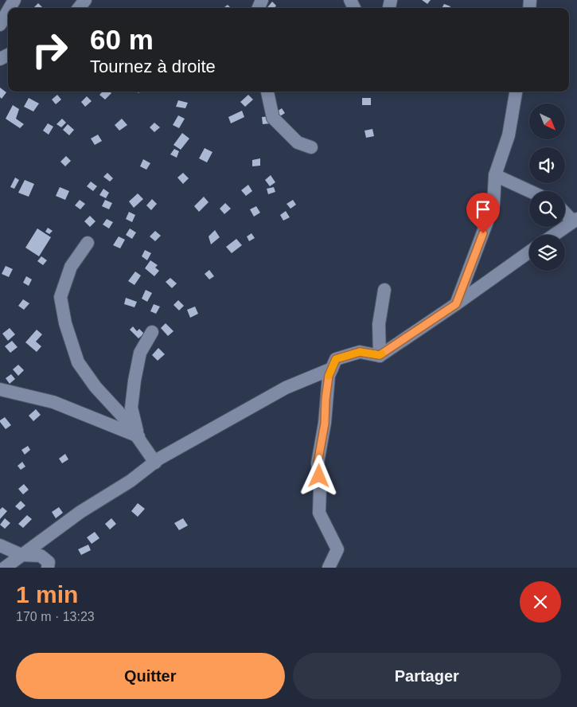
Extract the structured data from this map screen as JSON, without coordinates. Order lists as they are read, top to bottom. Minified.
{"north":"bottom right","page":{"turn":["60 m","Tournez à droite"],"heading":["1 min","170 m · 13:23"],"buttons":["Quitter","Partager"]}}
